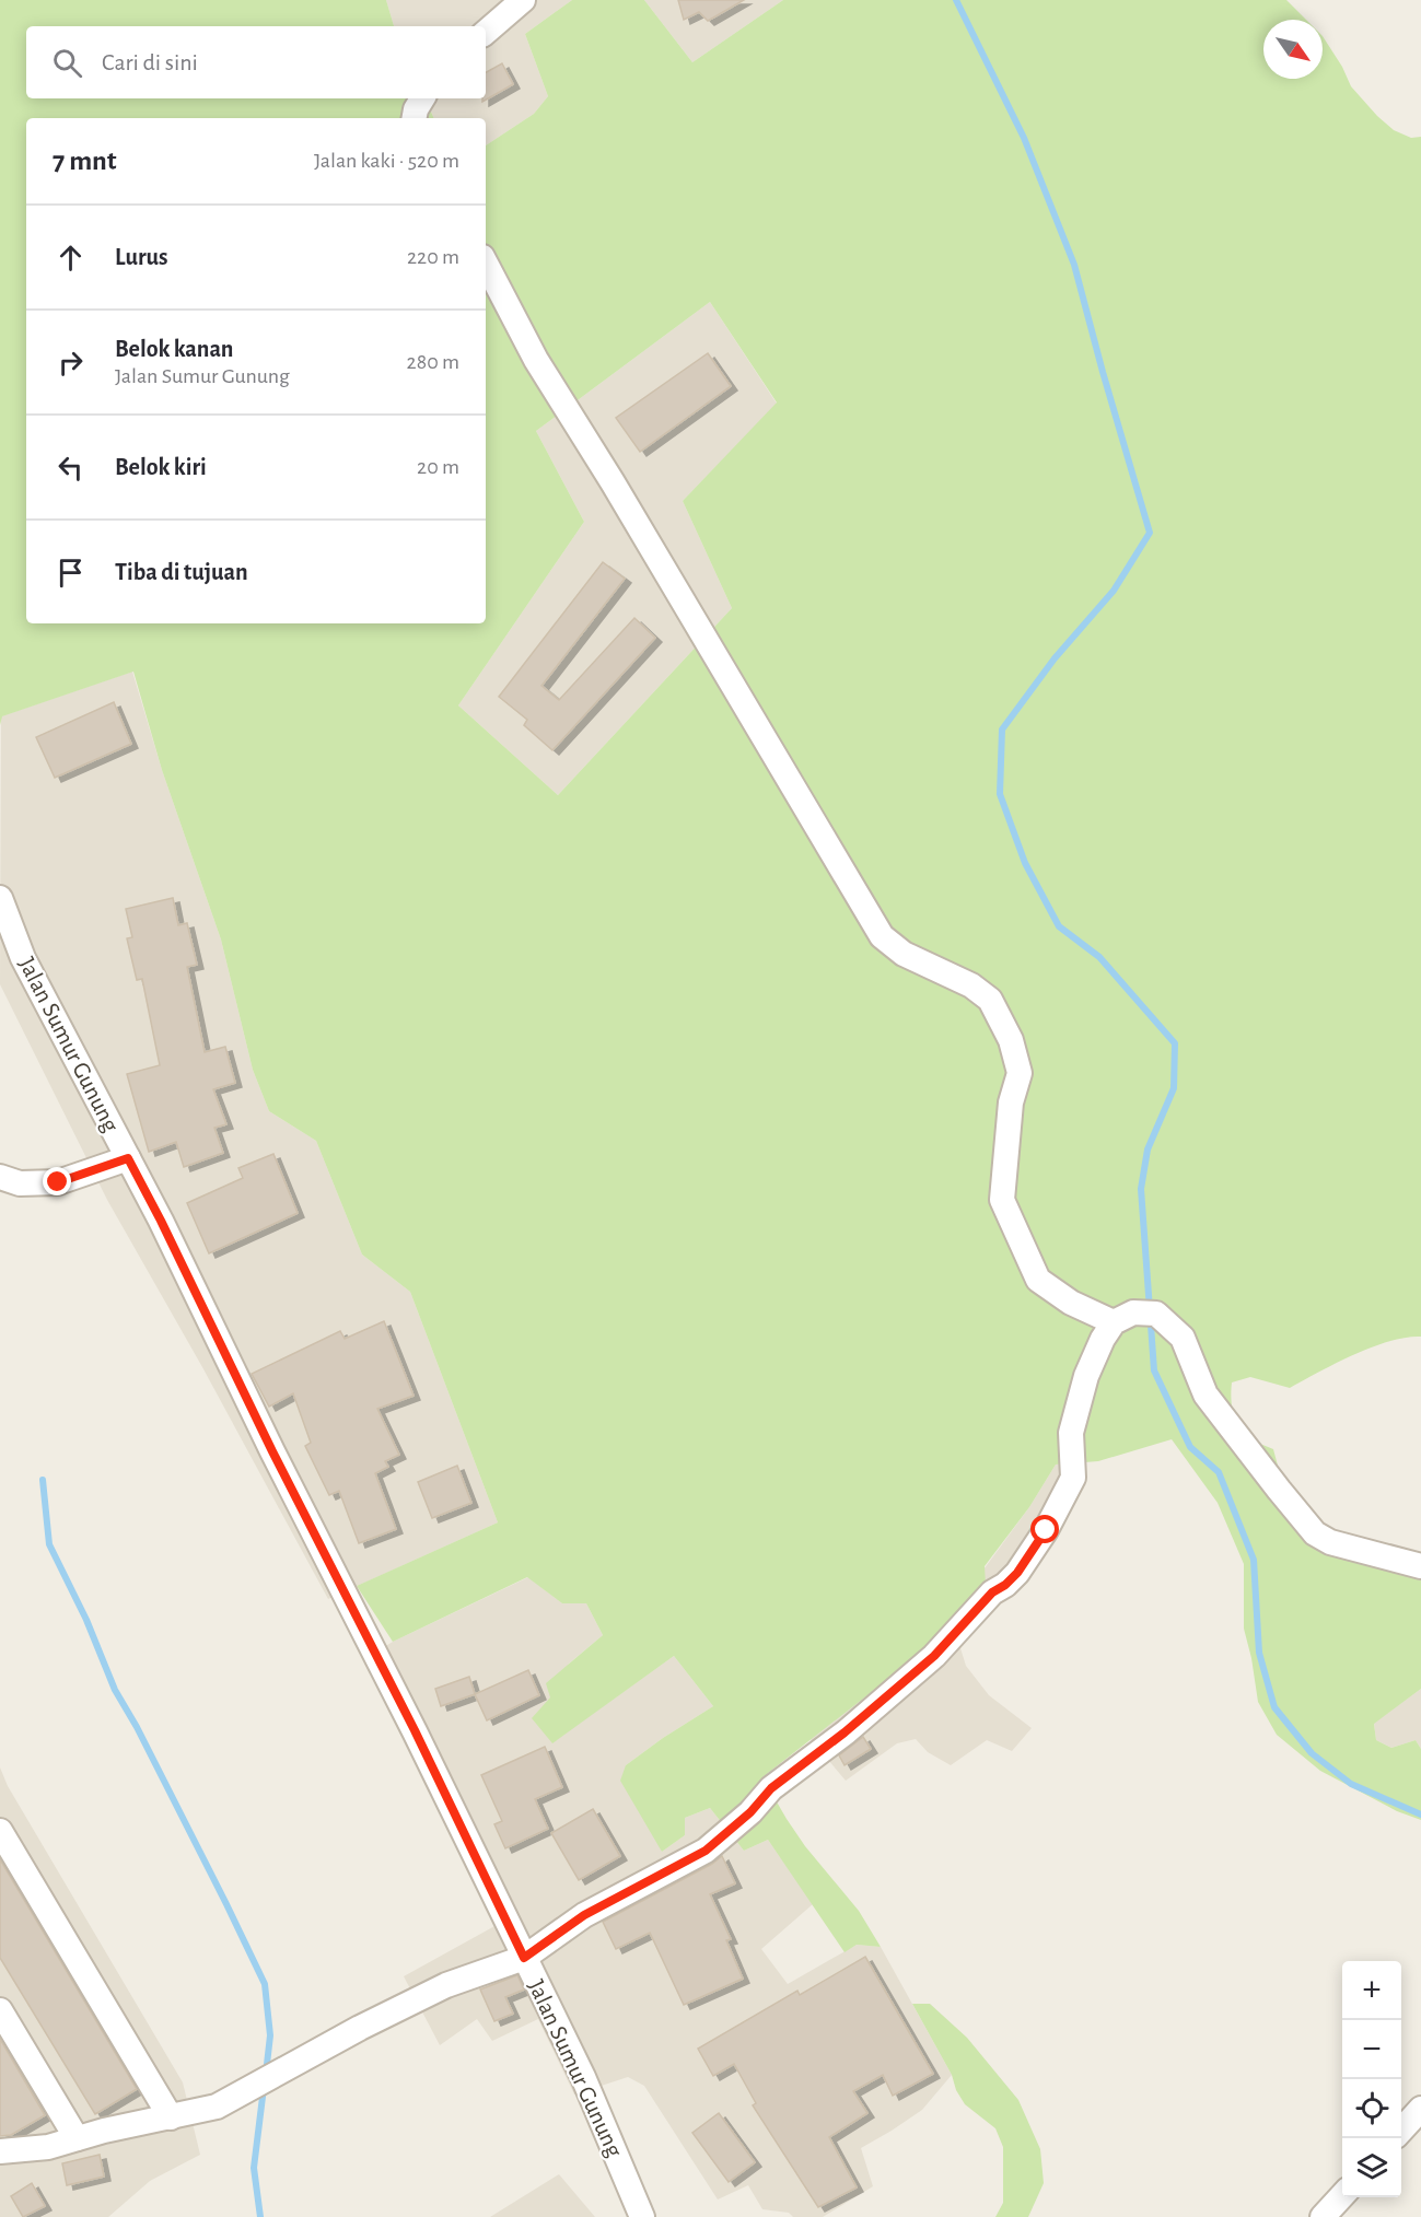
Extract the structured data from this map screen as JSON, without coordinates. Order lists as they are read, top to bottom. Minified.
{"streets":{"street":["Jalan Sumur Gunung"]},"north":"bottom right","page":{"search":"Cari di sini","heading":["7 mnt","Jalan kaki · 520 m"],"list":[["Lurus","220 m"],["Belok kanan","Jalan Sumur Gunung","280 m"],["Belok kiri","20 m"],"Tiba di tujuan"],"map_buttons":["+","−"]}}
